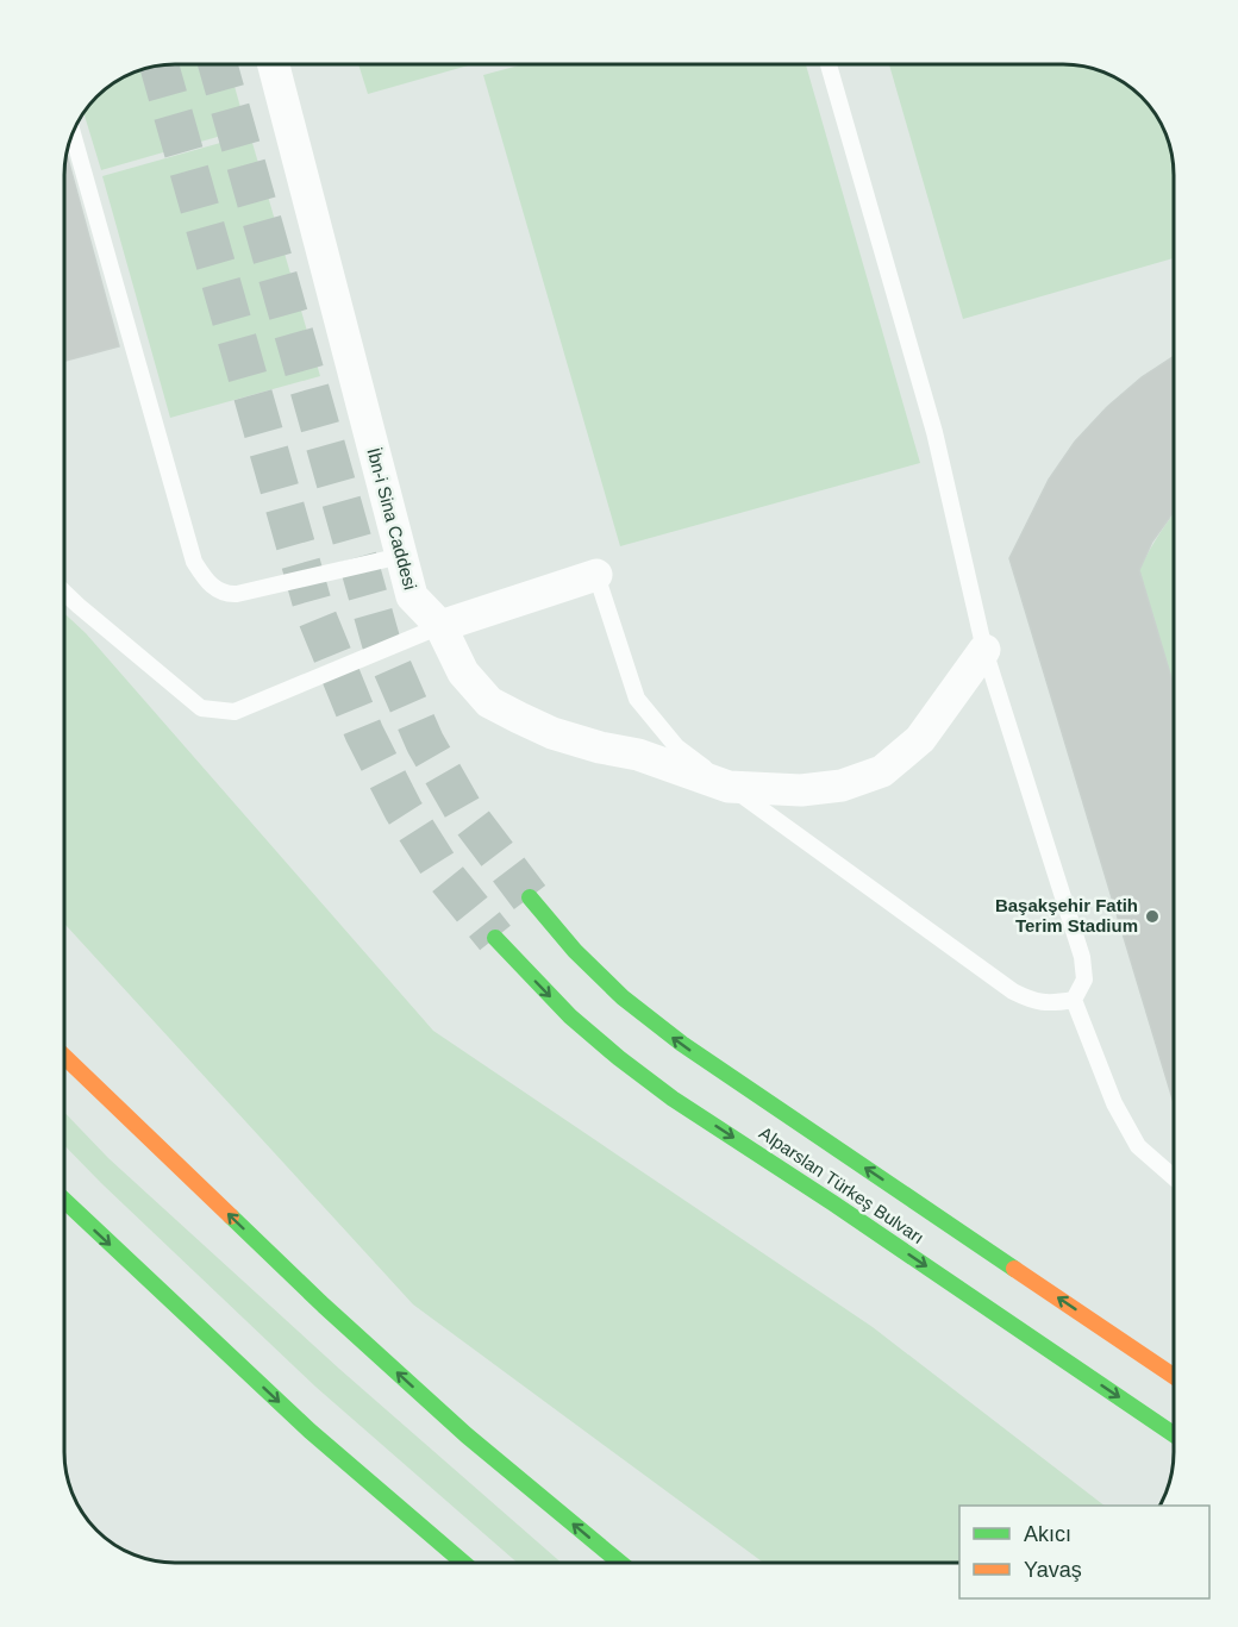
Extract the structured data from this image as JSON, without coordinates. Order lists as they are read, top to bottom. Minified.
{"streets":{"main road":["Alparslan Türkeş Bulvarı"],"street":["İbn-i Sina Caddesi"]},"places":["Başakşehir Fatih Terim Stadium"],"legend":["Akıcı","Yavaş"]}
